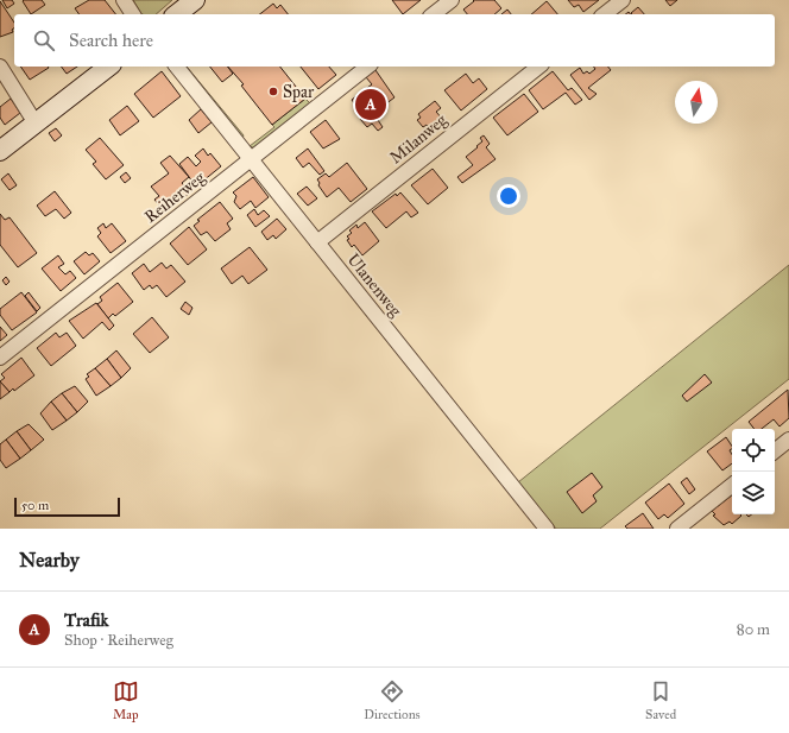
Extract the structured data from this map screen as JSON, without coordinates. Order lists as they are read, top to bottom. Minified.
{"streets":{"street":["Milanweg","Reiherweg","Ulanenweg"]},"crossings":[["Milanweg","Ulanenweg"],["Reiherweg","Ulanenweg"]],"places":["Spar"],"scale_bar":"50 m","north":"top","page":{"search":"Search here","pins":"A","scale":"50 m","heading":"Nearby","list":[{"mark":"A","name":"Trafik","note":"Shop · Reiherweg","value":"80 m"}],"nav":["Map","Directions","Saved"]}}
